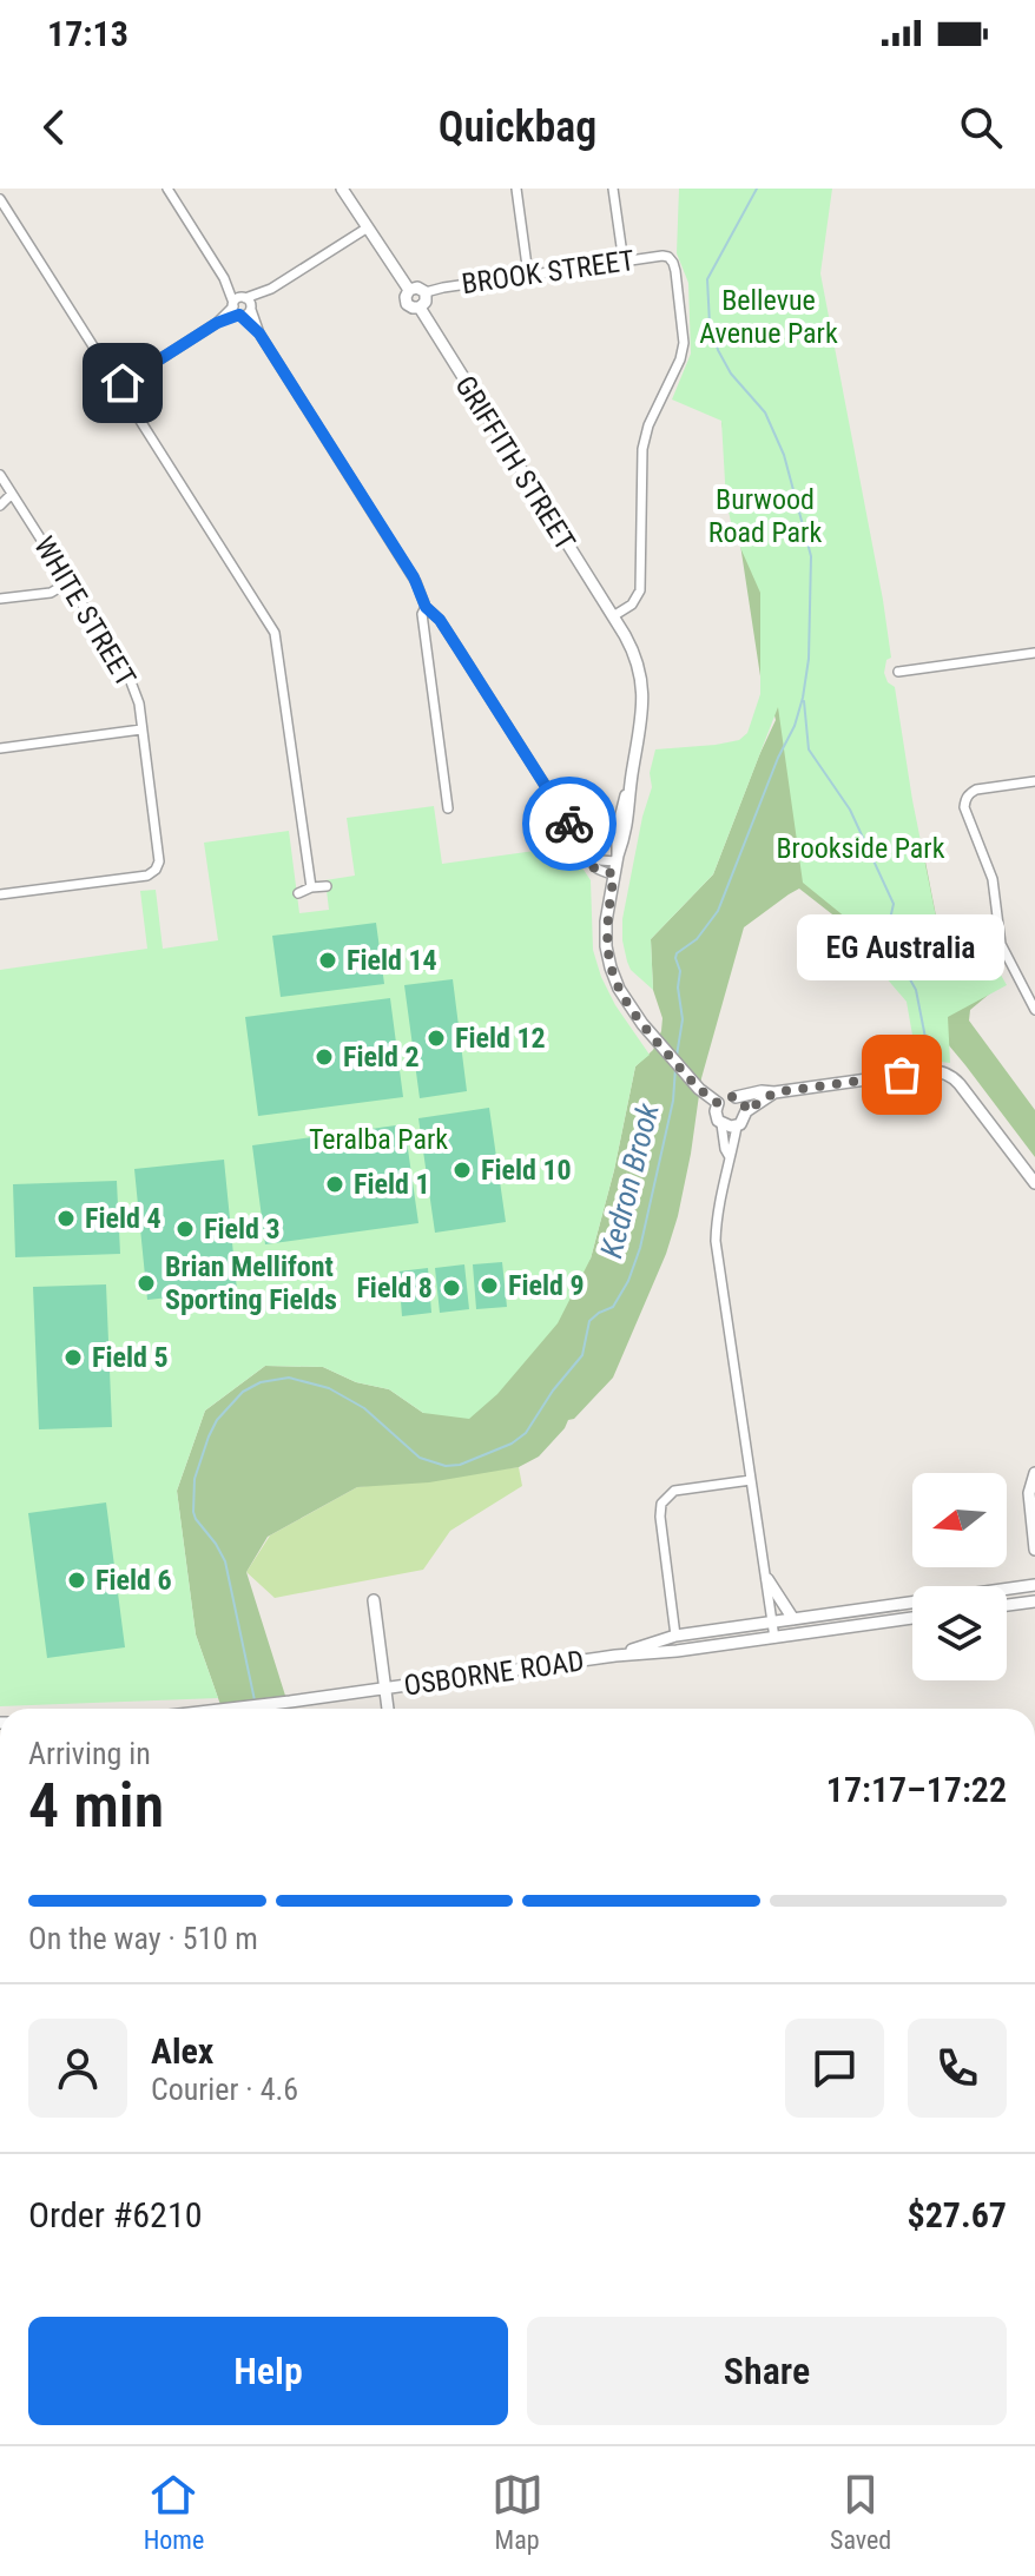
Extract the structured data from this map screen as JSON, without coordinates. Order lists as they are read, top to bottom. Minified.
{"streets":{"street":["BROOK STREET","GRIFFITH STREET","WHITE STREET","OSBORNE ROAD"]},"crossings":[["BROOK STREET","GRIFFITH STREET"]],"water":["Kedron Brook"],"parks":["Bellevue Avenue Park","Burwood Road Park","Brookside Park","Teralba Park"],"places":["Field 14","Field 12","Field 2","EG Australia","Field 10","Field 1","Field 4","Field 3","Brian Mellifont Sporting Fields","Field 9","Field 8","Field 5","Field 6"],"north":"left","page":{"status":"17:13","header":"Quickbag","bubble":"EG Australia","heading":["4 min","Arriving in","17:17–17:22"],"panel":["Alex","Courier · 4.6","Order #6210","$27.67"],"bar":"On the way · 510 m","buttons":["Help","Share"],"tabs":["Home","Map","Saved"]}}
